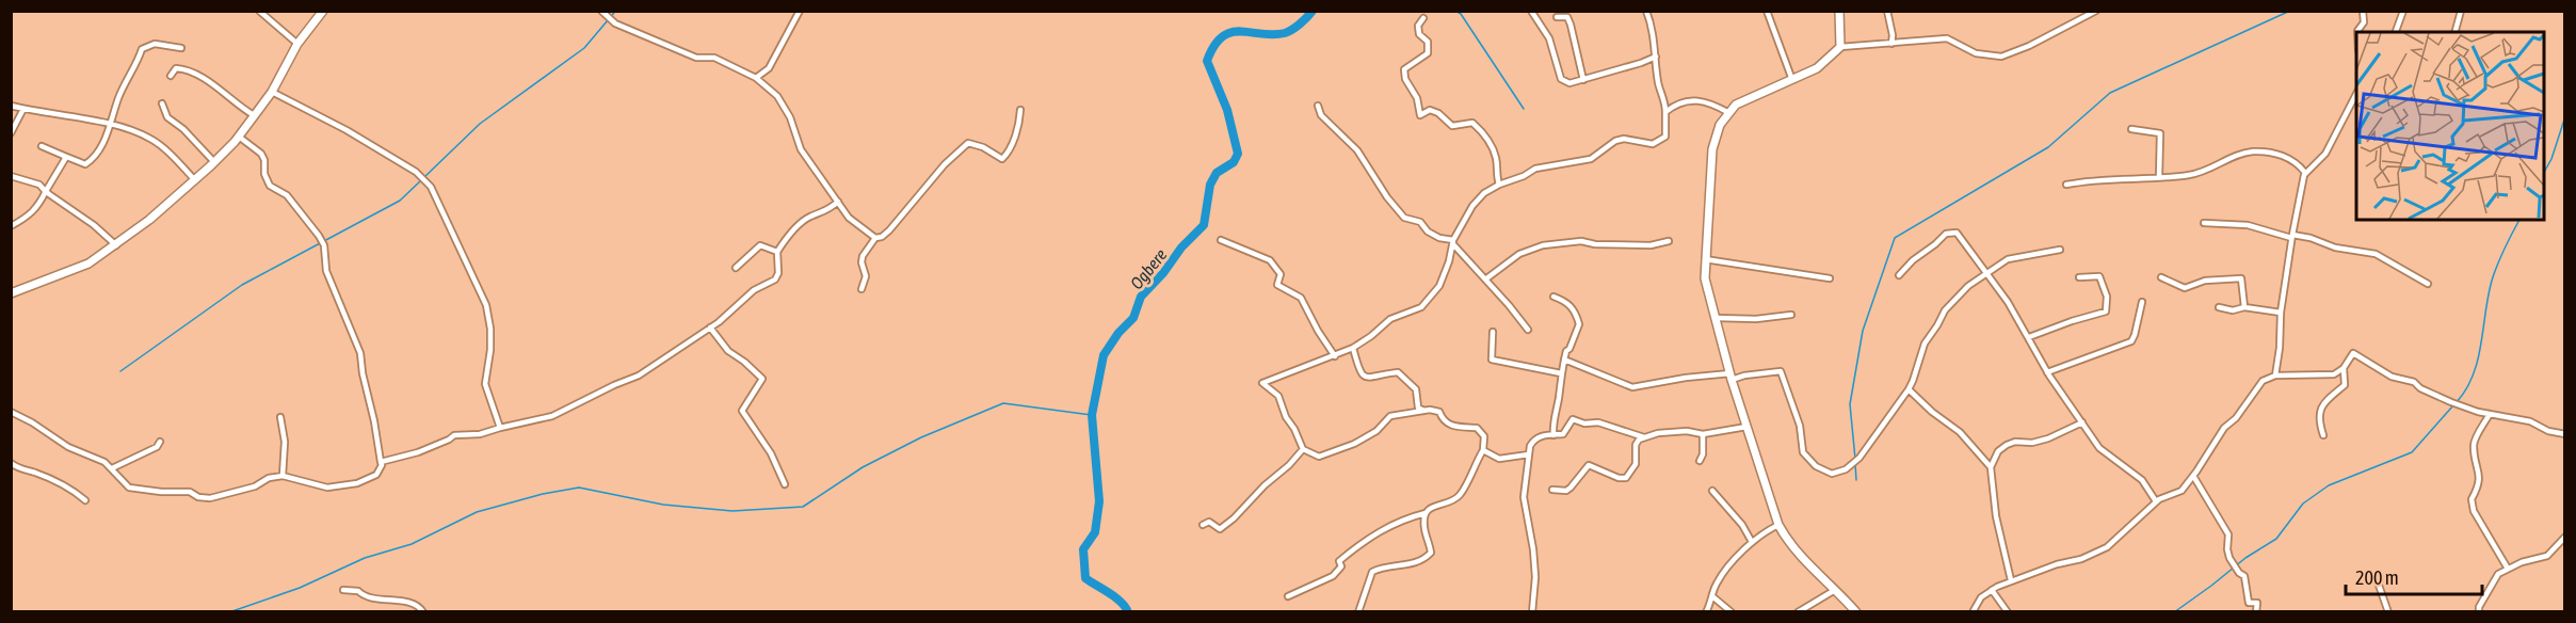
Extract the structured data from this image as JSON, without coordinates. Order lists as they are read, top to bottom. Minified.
{"water":["Ogbere"],"scale_bar":"200 m"}
